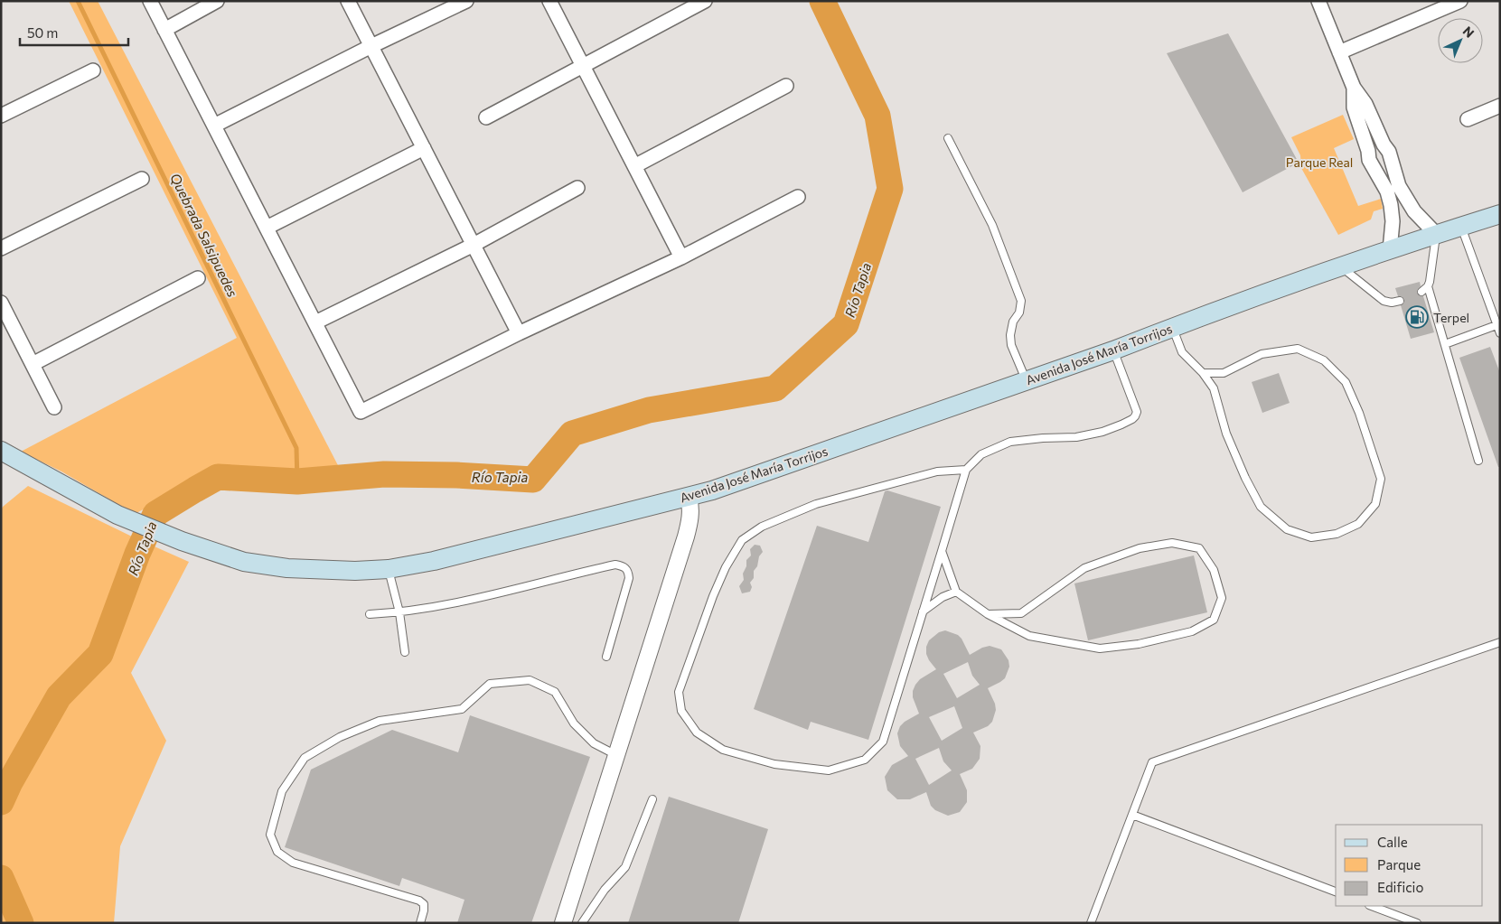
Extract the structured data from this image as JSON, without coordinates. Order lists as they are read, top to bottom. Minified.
{"streets":{"main road":["Avenida José María Torrijos"]},"water":["Quebrada Salsipuedes","Río Tapia"],"parks":["Parque Real"],"places":{"fuel station":["Terpel"]},"legend":["Calle","Parque","Edificio"],"scale_bar":"50 m","north":"top right"}
